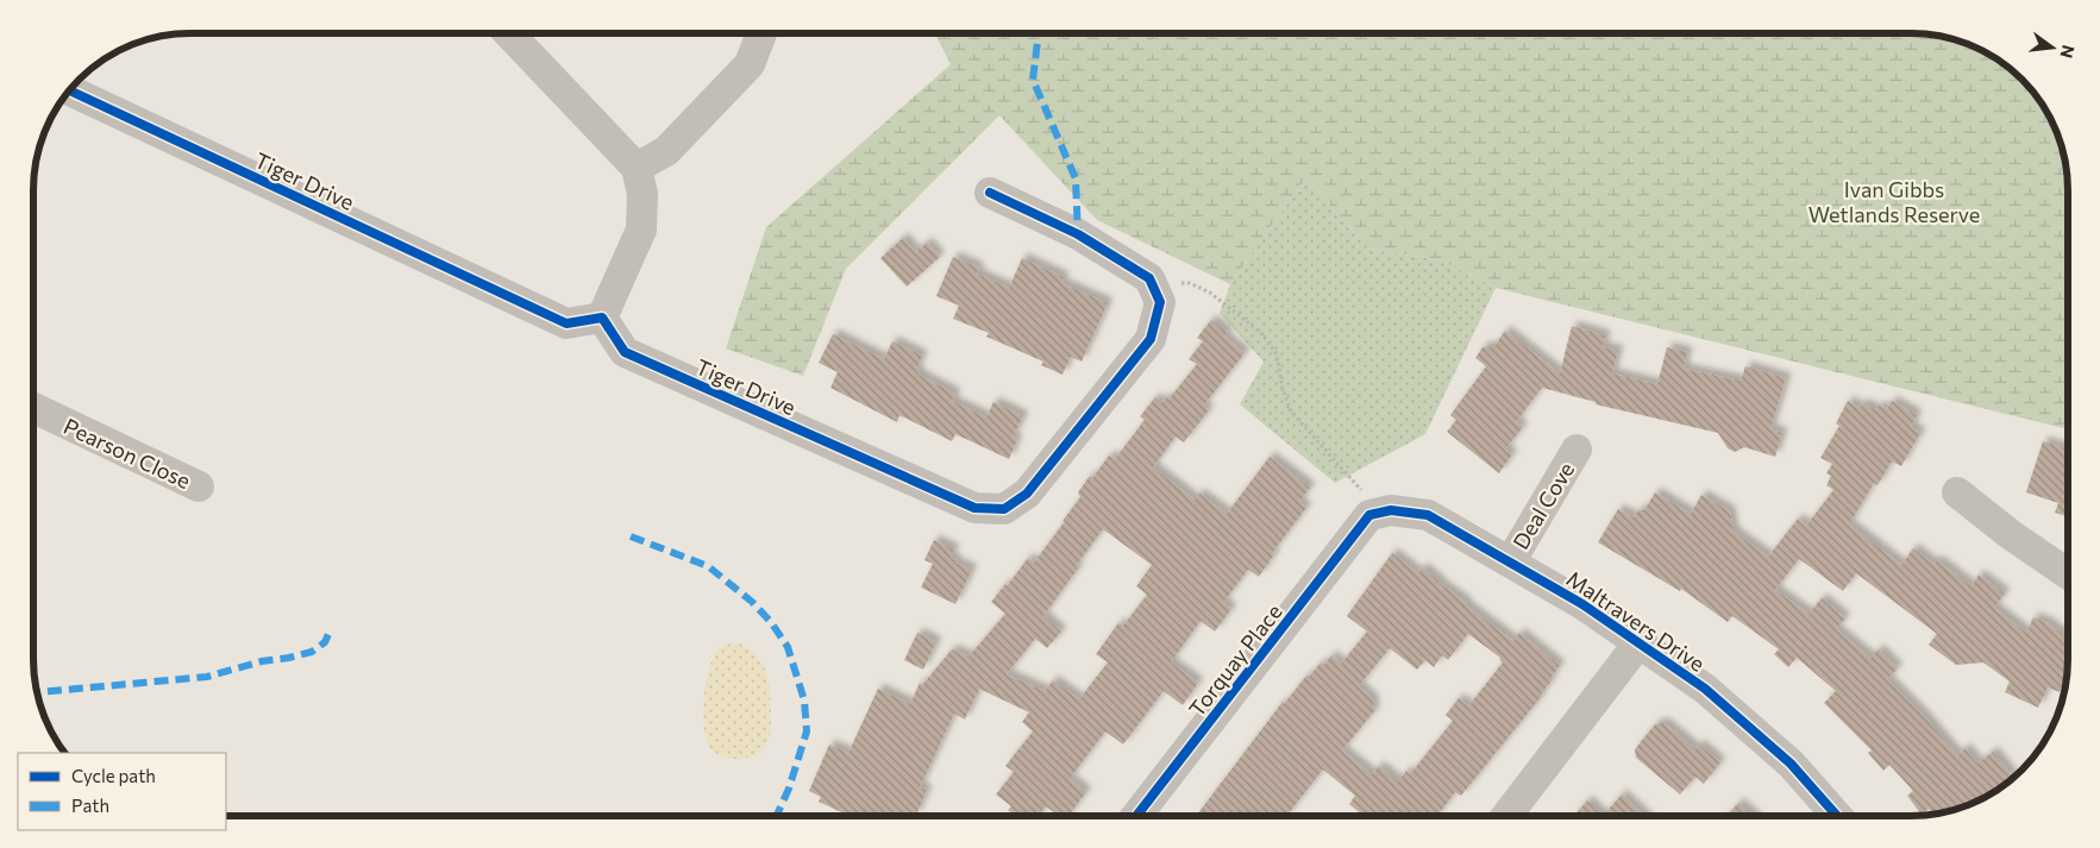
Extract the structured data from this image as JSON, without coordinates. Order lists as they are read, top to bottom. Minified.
{"streets":{"street":["Tiger Drive","Pearson Close","Deal Cove","Maltravers Drive","Torquay Place"]},"crossings":[["Deal Cove","Maltravers Drive"],["Maltravers Drive","Torquay Place"]],"parks":["Ivan Gibbs Wetlands Reserve"],"legend":["Cycle path","Path"],"north":"right"}
